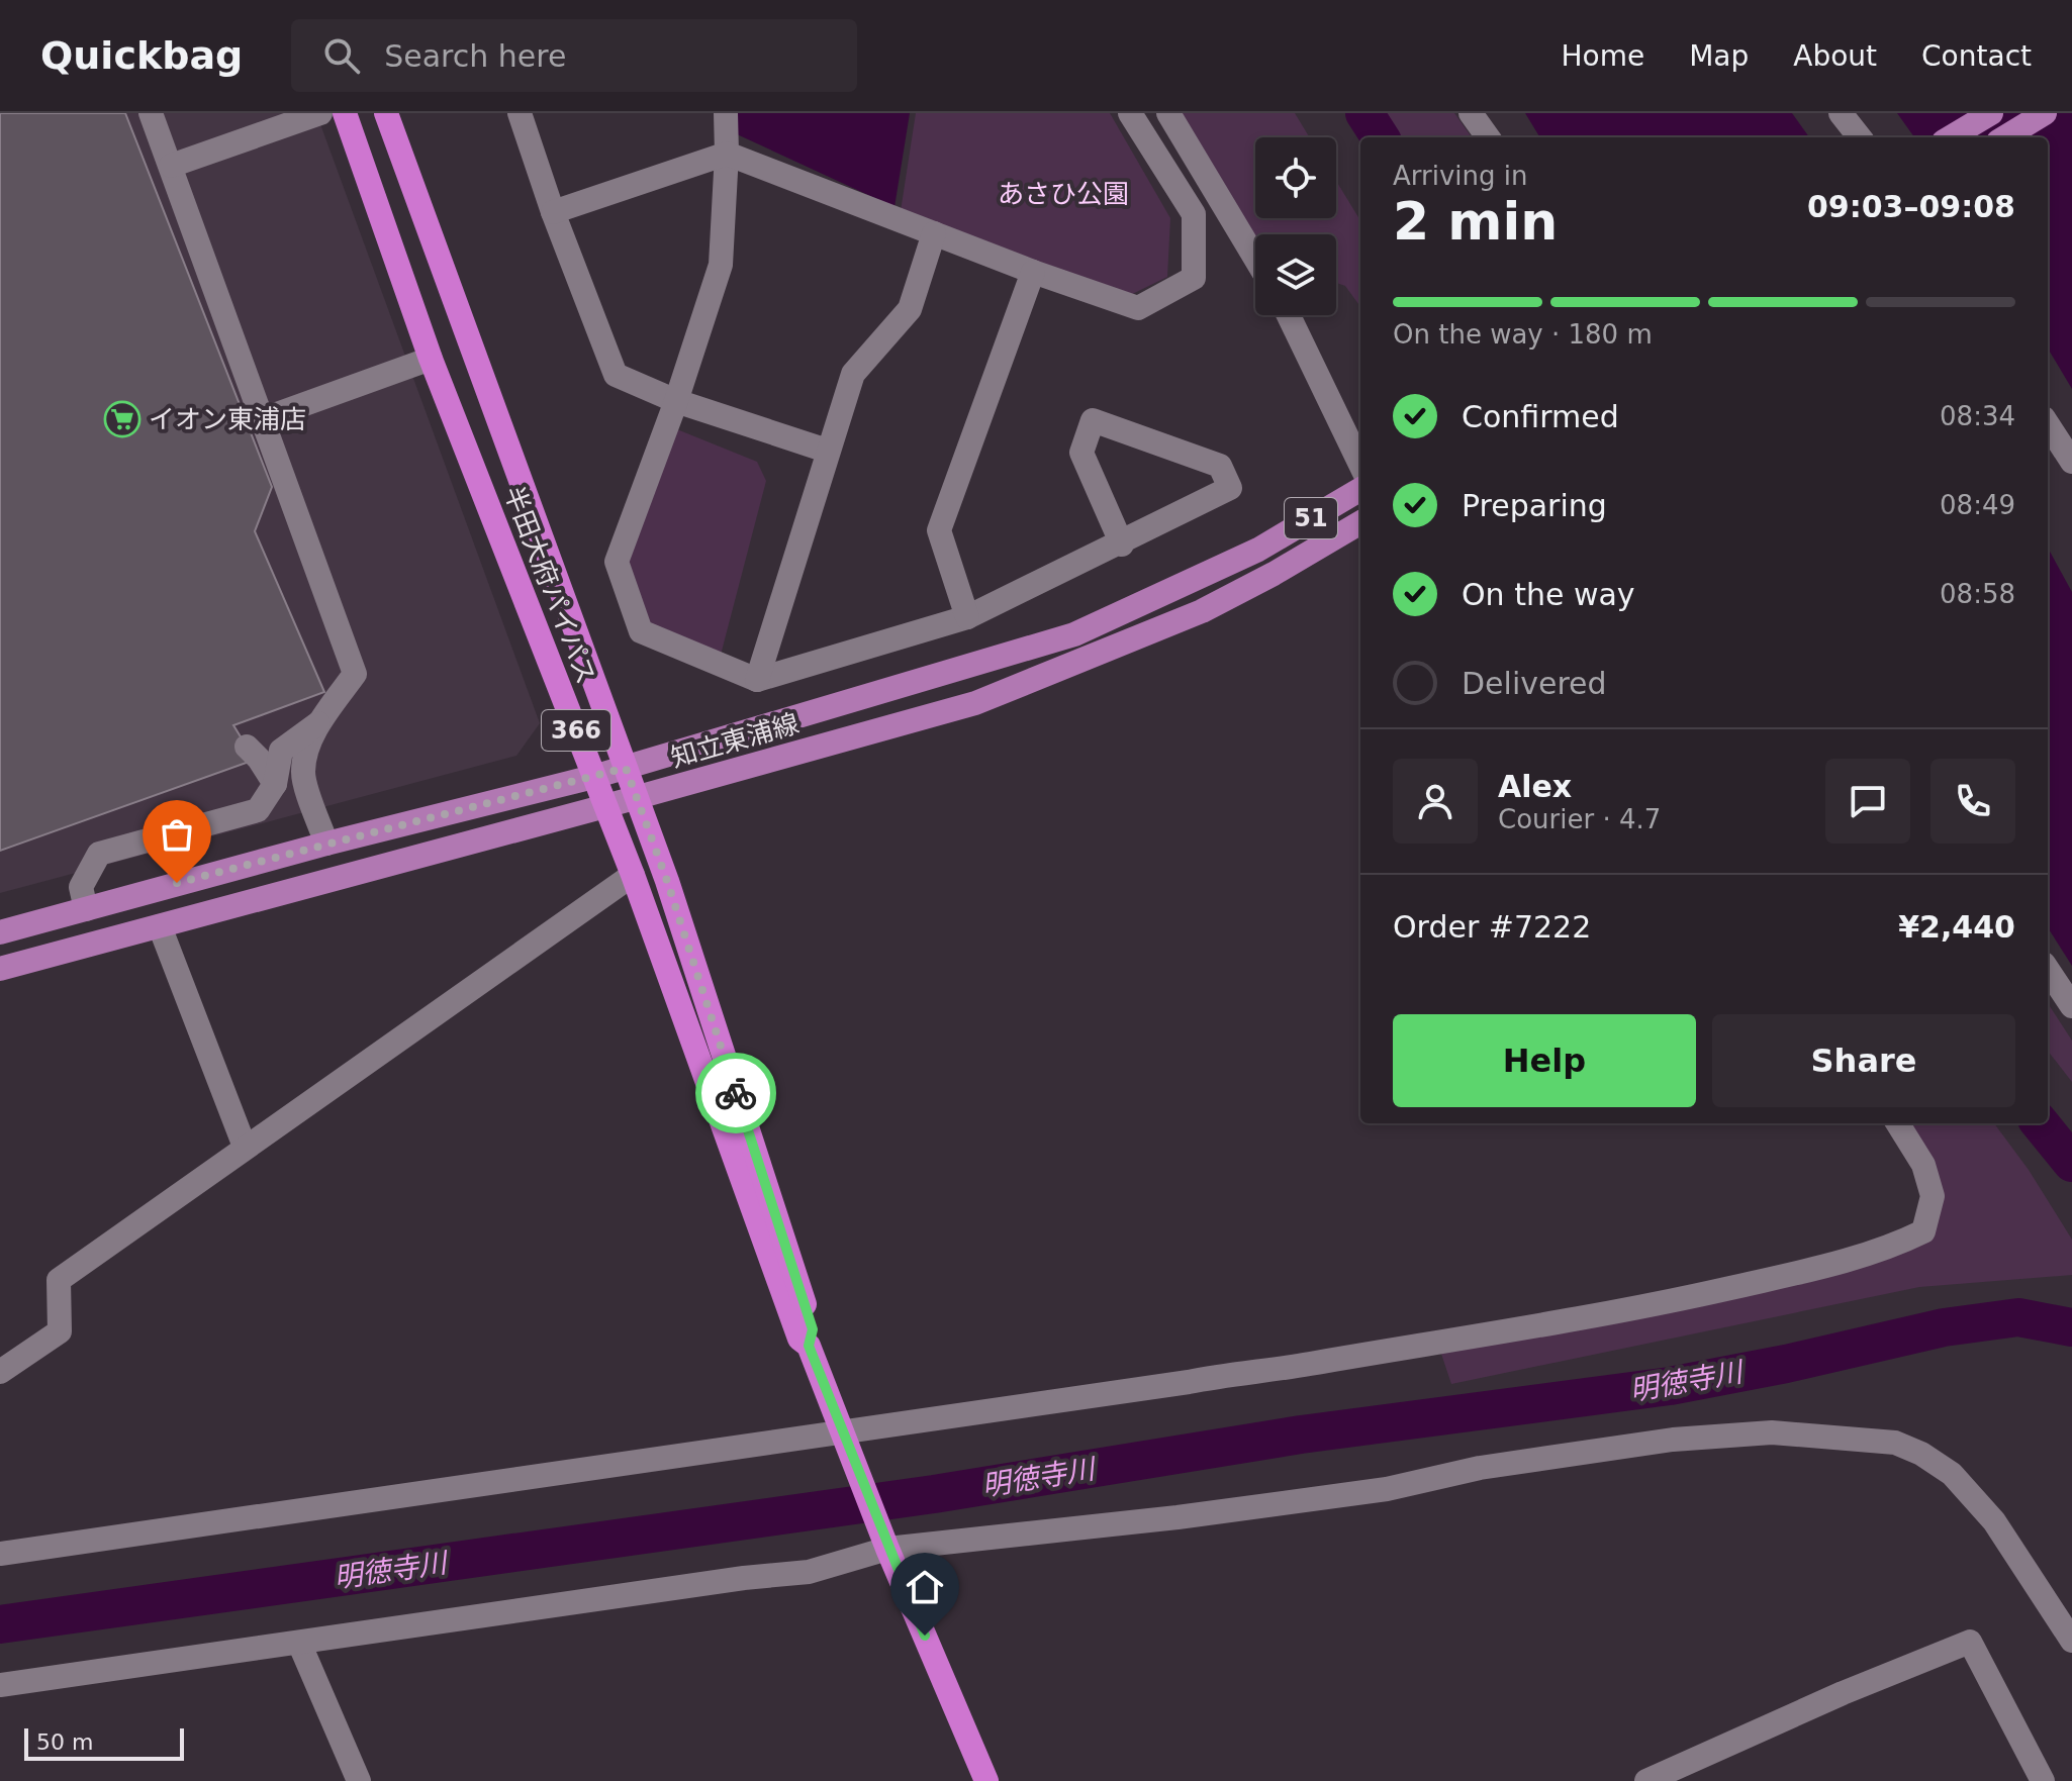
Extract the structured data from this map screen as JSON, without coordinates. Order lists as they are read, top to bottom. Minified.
{"streets":{"highway":["半田大府パイパス","366"],"main road":["51","知立東浦線"]},"crossings":[["半田大府パイパス","知立東浦線"]],"water":["明徳寺川"],"parks":["あさひ公園"],"places":{"supermarket":["イオン東浦店"]},"scale_bar":"50 m","page":{"header":"Quickbag","search":"Search here","nav":["Home","Map","About","Contact"],"heading":["2 min","Arriving in","09:03–09:08"],"panel":["Alex","Courier · 4.7","Order #7222","¥2,440"],"bar":"On the way · 180 m","list":[["Confirmed","08:34"],["Preparing","08:49"],["On the way","08:58"],"Delivered"],"buttons":["Help","Share"],"scale":"50 m"}}
